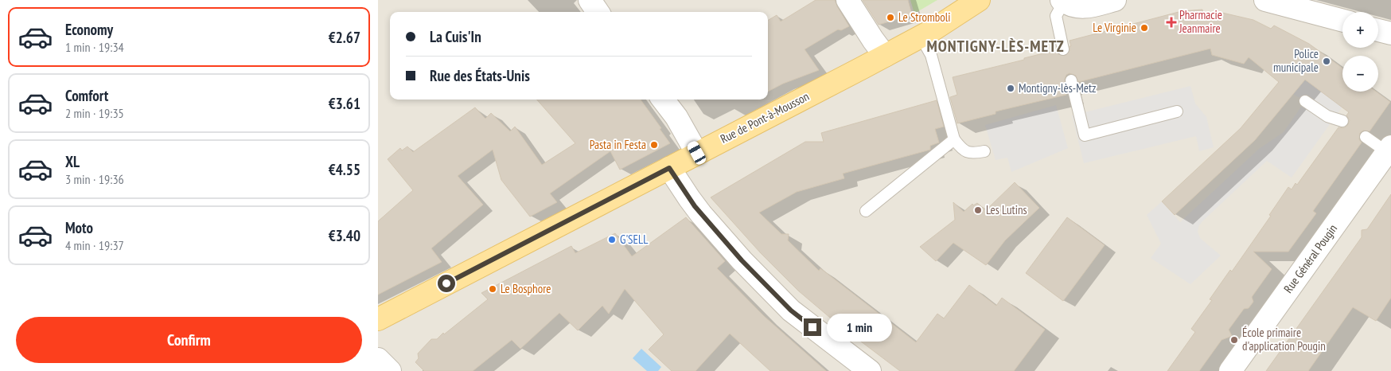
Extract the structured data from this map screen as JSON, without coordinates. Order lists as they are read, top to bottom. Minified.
{"streets":{"main road":["Rue de Pont-à-Mousson"],"street":["Rue Général Pougin"]},"districts":["MONTIGNY-LÈS-METZ"],"places":{"other":["Le Stromboli","Le Virginie","Police municipale","Montigny-lès-Metz","Pasta in Festa","Les Lutins","G'SELL","Le Bosphore","École primaire d'application Pougin"],"health":["Pharmacie Jeanmaire"]},"page":{"list":[{"name":"Economy","note":"1 min · 19:34","value":"€2.67"},{"name":"Comfort","note":"2 min · 19:35","value":"€3.61"},{"name":"XL","note":"3 min · 19:36","value":"€4.55"},{"name":"Moto","note":"4 min · 19:37","value":"€3.40"}],"map_buttons":["+","−"],"banner":["La Cuis'In","Rue des États-Unis"],"buttons":"Confirm","bubble":"1 min"}}
